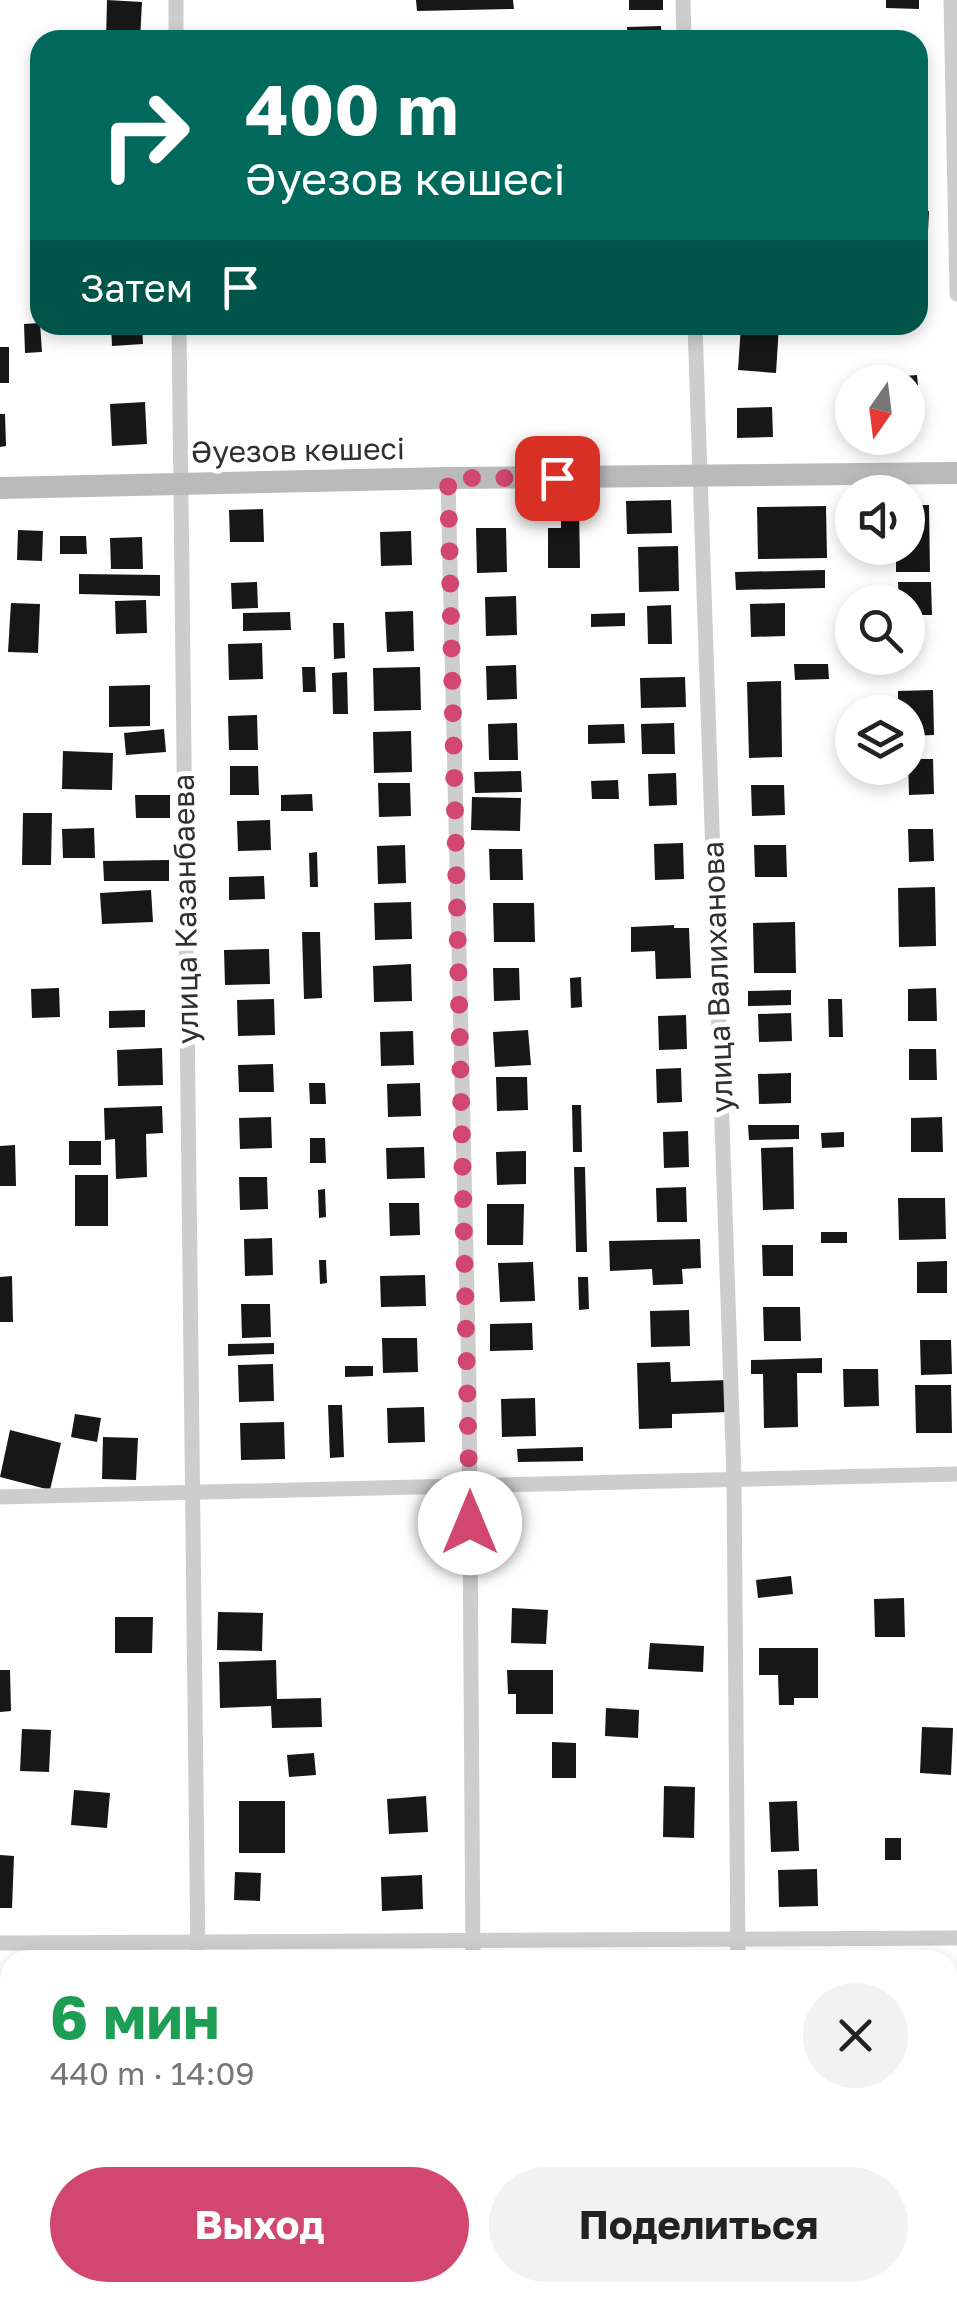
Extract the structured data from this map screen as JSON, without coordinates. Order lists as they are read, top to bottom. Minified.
{"streets":{"main road":["Әуезов көшесі"],"street":["улица Казанбаева","улица Валиханова"]},"crossings":[["Әуезов көшесі","улица Казанбаева"],["Әуезов көшесі","улица Валиханова"]],"north":"bottom","page":{"turn":["400 m","Әуезов көшесі"],"then":"Затем","heading":["6 мин","440 m · 14:09"],"buttons":["Выход","Поделиться"]}}
